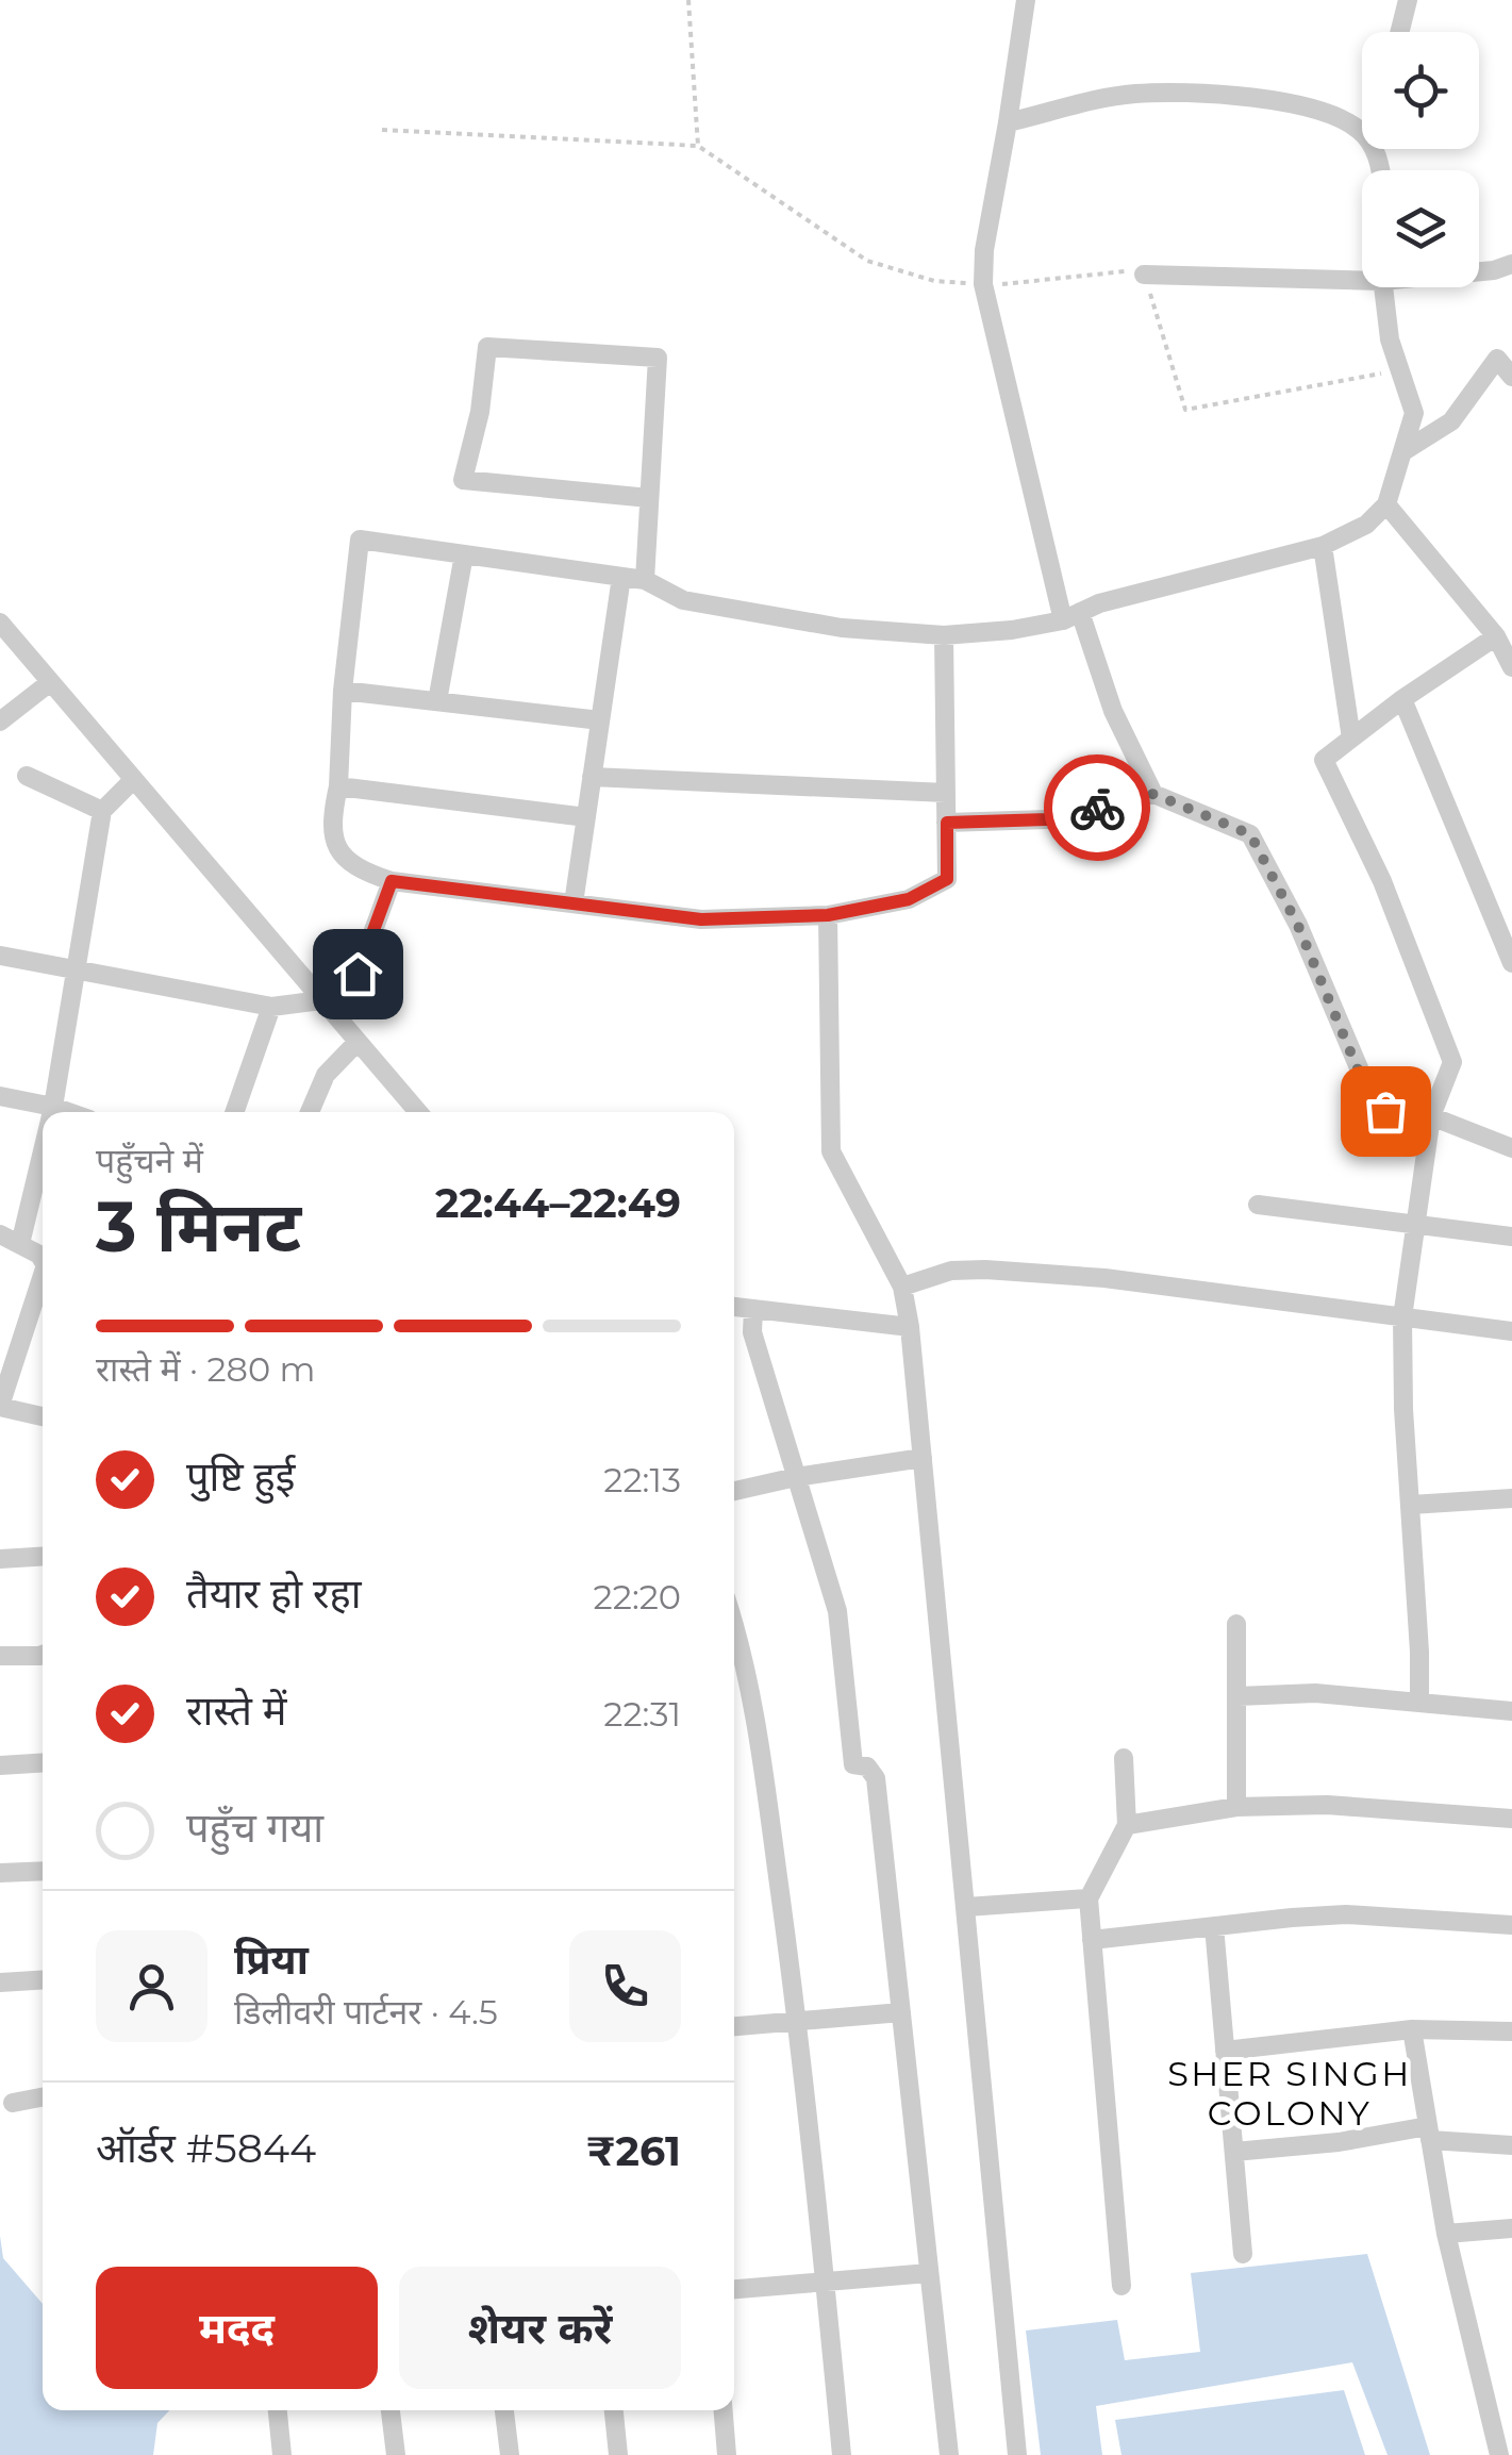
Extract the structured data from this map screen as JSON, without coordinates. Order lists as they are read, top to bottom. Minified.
{"districts":["SHER SINGH COLONY"],"page":{"heading":["3 मिनट","पहुँचने में","22:44–22:49"],"panel":["प्रिया","डिलीवरी पार्टनर · 4.5","ऑर्डर #5844","₹261"],"bar":"रास्ते में · 280 m","list":[["पुष्टि हुई","22:13"],["तैयार हो रहा","22:20"],["रास्ते में","22:31"],"पहुँच गया"],"buttons":["मदद","शेयर करें"]}}
